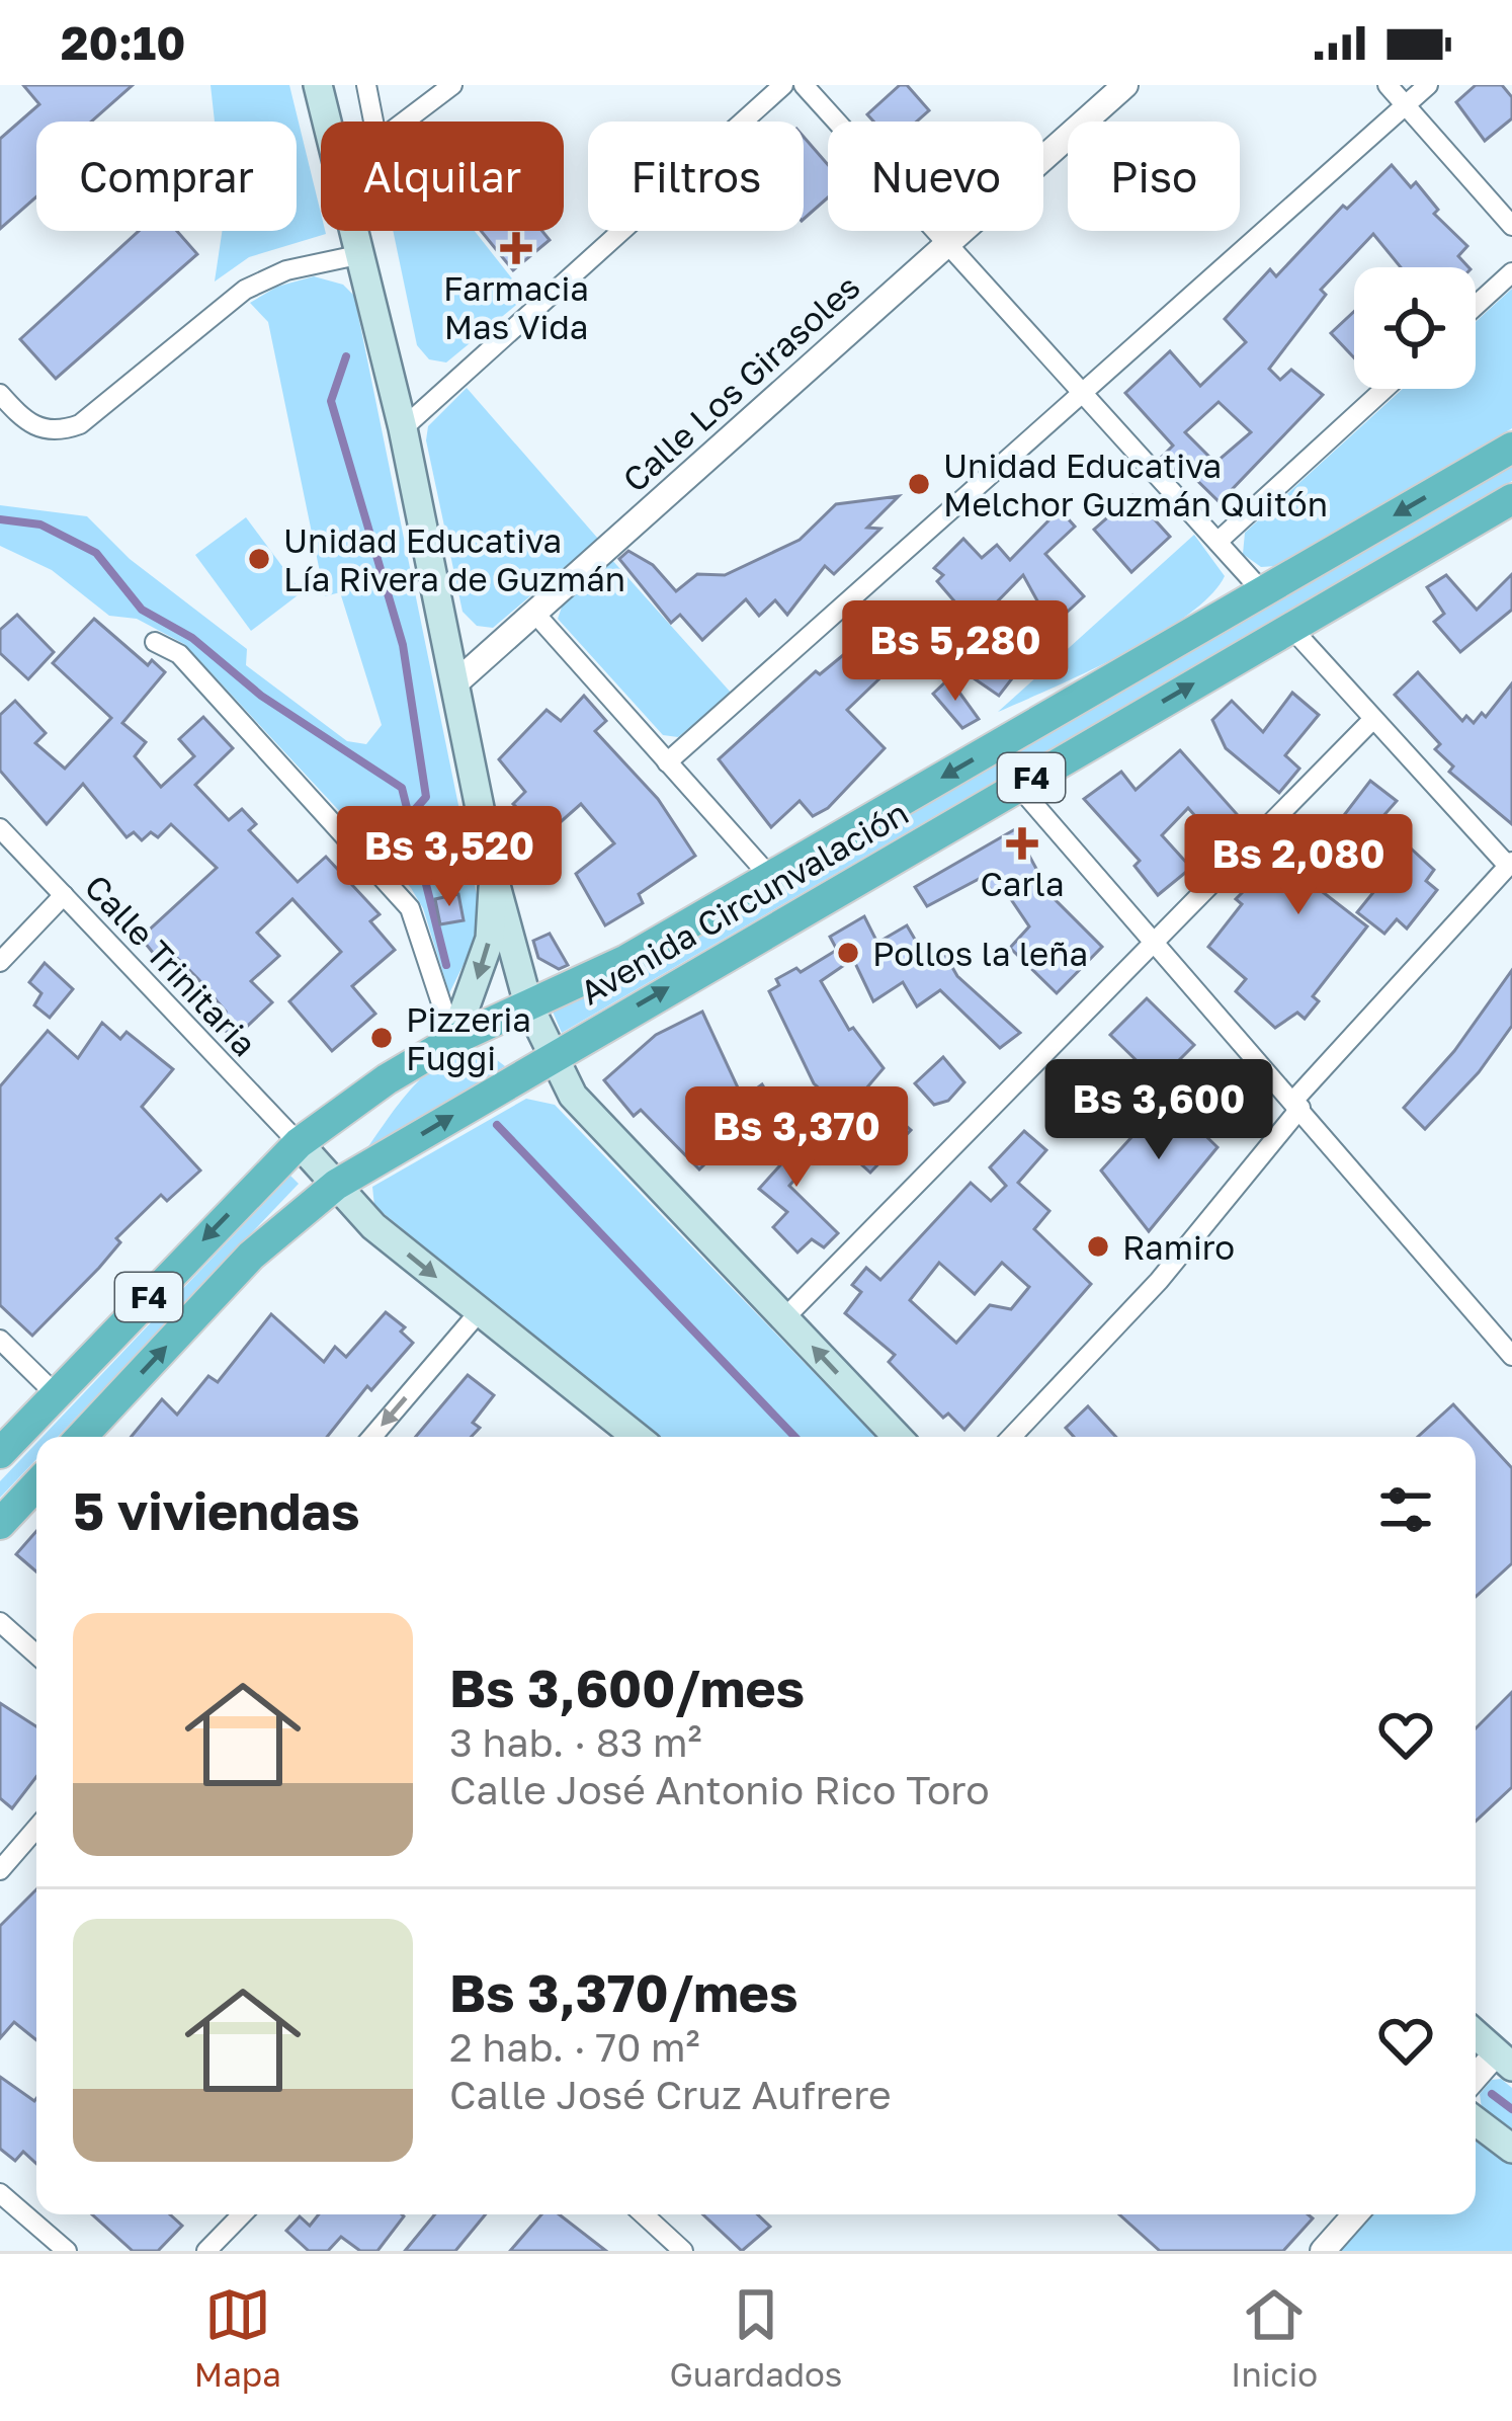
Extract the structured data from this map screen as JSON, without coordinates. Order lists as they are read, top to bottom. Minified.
{"streets":{"highway":["F4","Avenida Circunvalación"],"street":["Calle Los Girasoles","Calle Trinitaria"]},"crossings":[["Avenida Circunvalación","Calle Trinitaria"]],"places":{"health":["Farmacia Mas Vida","Carla"],"other":["Unidad Educativa Melchor Guzmán Quitón","Unidad Educativa Lía Rivera de Guzmán","Pollos la leña","Pizzeria Fuggi","Ramiro"]},"page":{"status":"20:10","chip":["Comprar","Alquilar","Filtros","Nuevo","Piso"],"price":["Bs 5,280","Bs 3,520","Bs 2,080","Bs 3,600","Bs 3,370"],"heading":"5 viviendas","list":[{"name":"Bs 3,600/mes","note":"3 hab. · 83 m² · Calle José Antonio Rico Toro"},{"name":"Bs 3,370/mes","note":"2 hab. · 70 m² · Calle José Cruz Aufrere"}],"tabs":["Mapa","Guardados","Inicio"]}}
